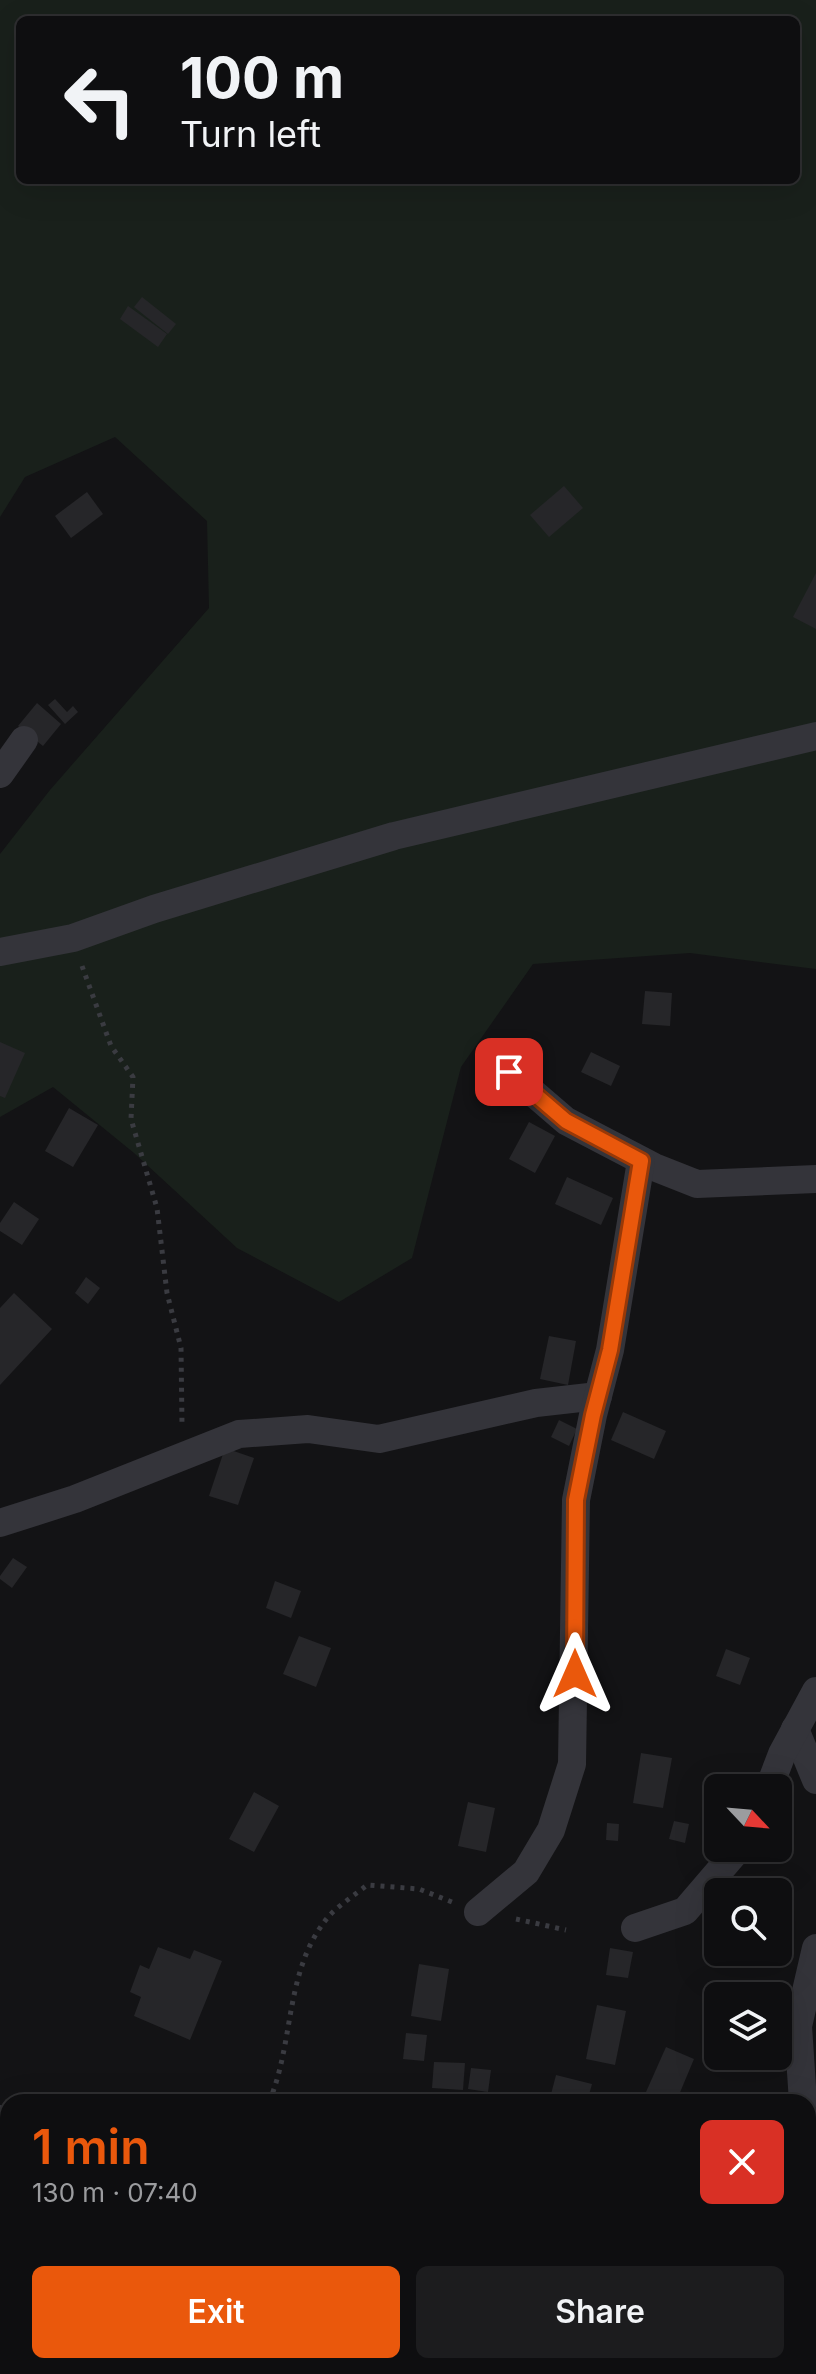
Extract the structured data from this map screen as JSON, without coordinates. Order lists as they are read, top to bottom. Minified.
{"north":"bottom right","page":{"turn":["100 m","Turn left"],"heading":["1 min","130 m · 07:40"],"buttons":["Exit","Share"]}}
